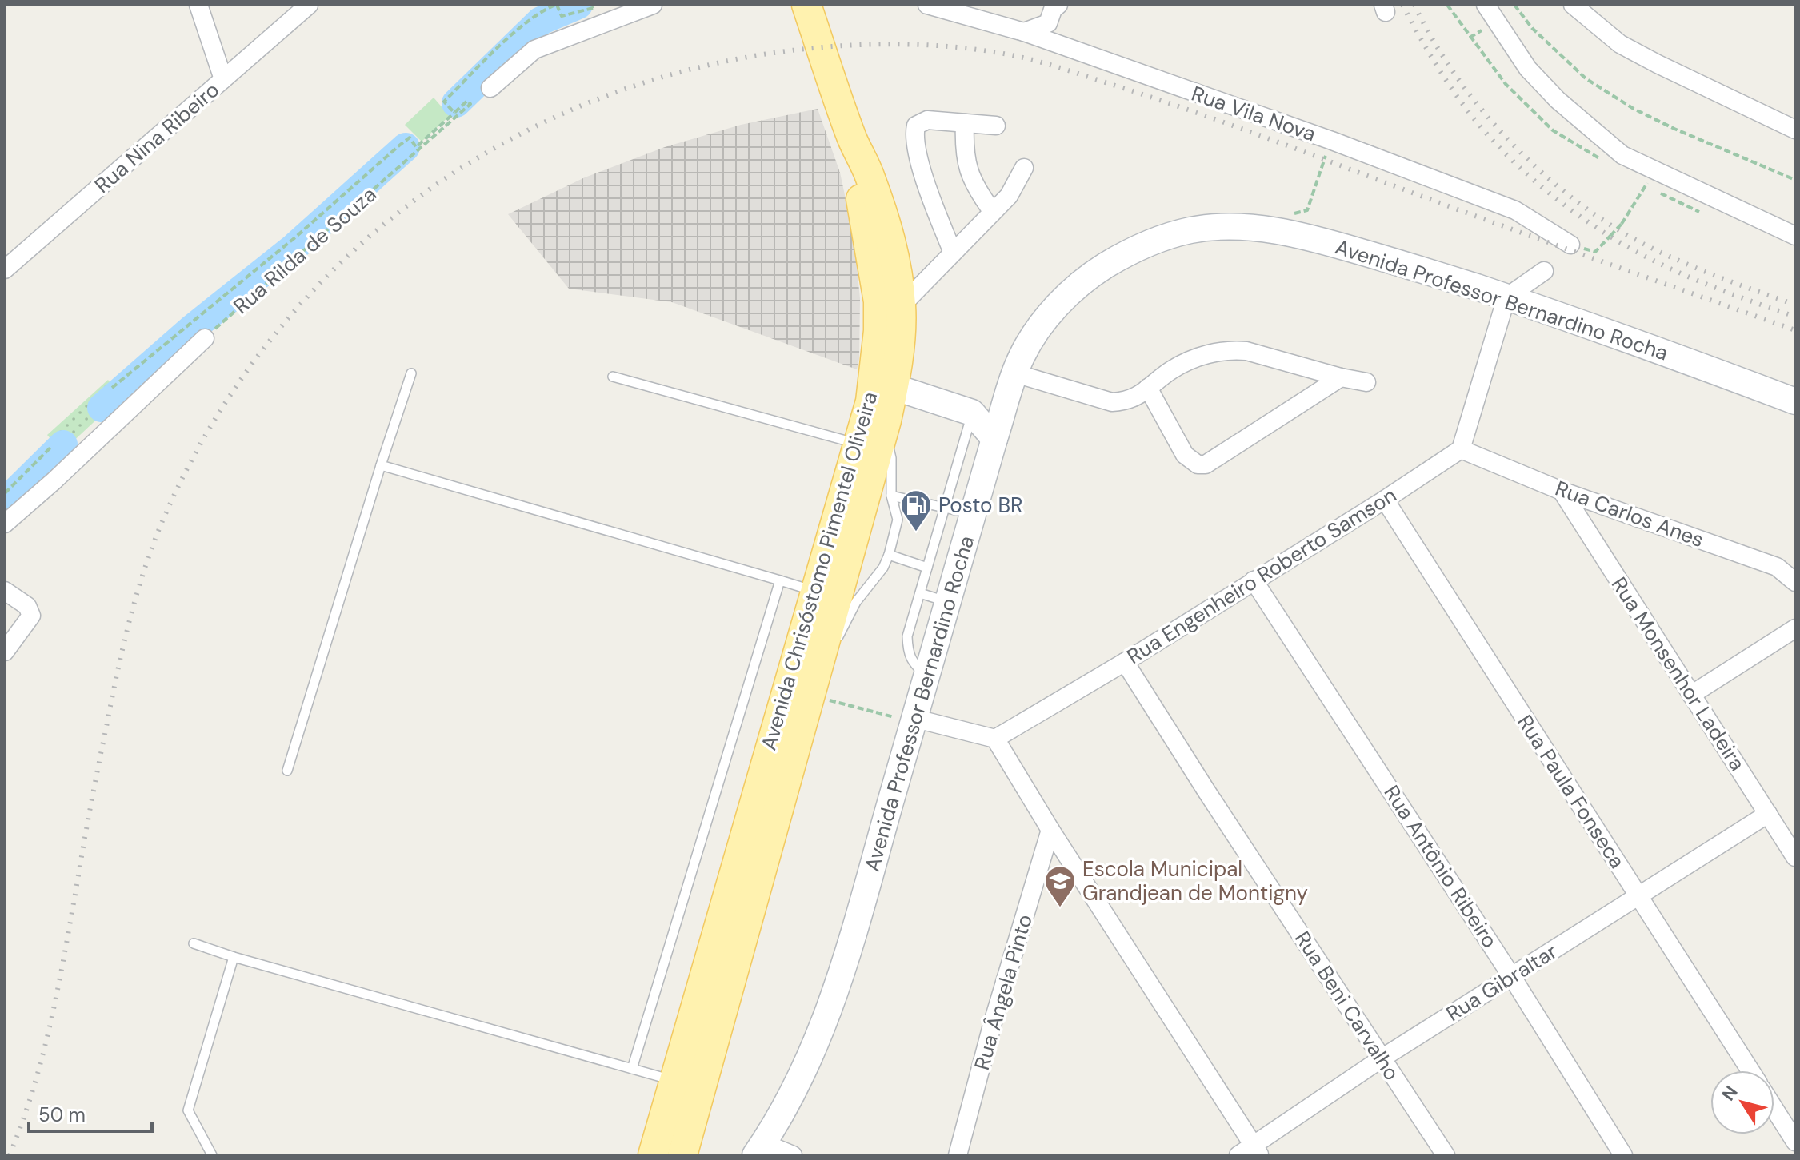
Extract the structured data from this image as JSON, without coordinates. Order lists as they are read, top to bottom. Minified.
{"streets":{"main road":["Avenida Professor Bernardino Rocha","Avenida Chrisóstomo Pimentel Oliveira"],"street":["Rua Vila Nova","Rua Nina Ribeiro","Rua Carlos Anes","Rua Engenheiro Roberto Samson","Rua Monsenhor Ladeira","Rua Paula Fonseca","Rua Antônio Ribeiro","Rua Gibraltar","Rua Ângela Pinto","Rua Beni Carvalho"],"path":["Rua Rilda de Souza"]},"crossings":[["Rua Carlos Anes","Rua Engenheiro Roberto Samson"],["Rua Carlos Anes","Rua Monsenhor Ladeira"],["Rua Engenheiro Roberto Samson","Rua Paula Fonseca"],["Rua Engenheiro Roberto Samson","Rua Antônio Ribeiro"],["Rua Engenheiro Roberto Samson","Rua Beni Carvalho"],["Rua Monsenhor Ladeira","Rua Gibraltar"],["Rua Paula Fonseca","Rua Gibraltar"],["Rua Antônio Ribeiro","Rua Gibraltar"],["Rua Gibraltar","Rua Beni Carvalho"]],"places":{"fuel station":["Posto BR"],"school or university":["Escola Municipal Grandjean de Montigny"]},"scale_bar":"50 m","north":"top left"}
